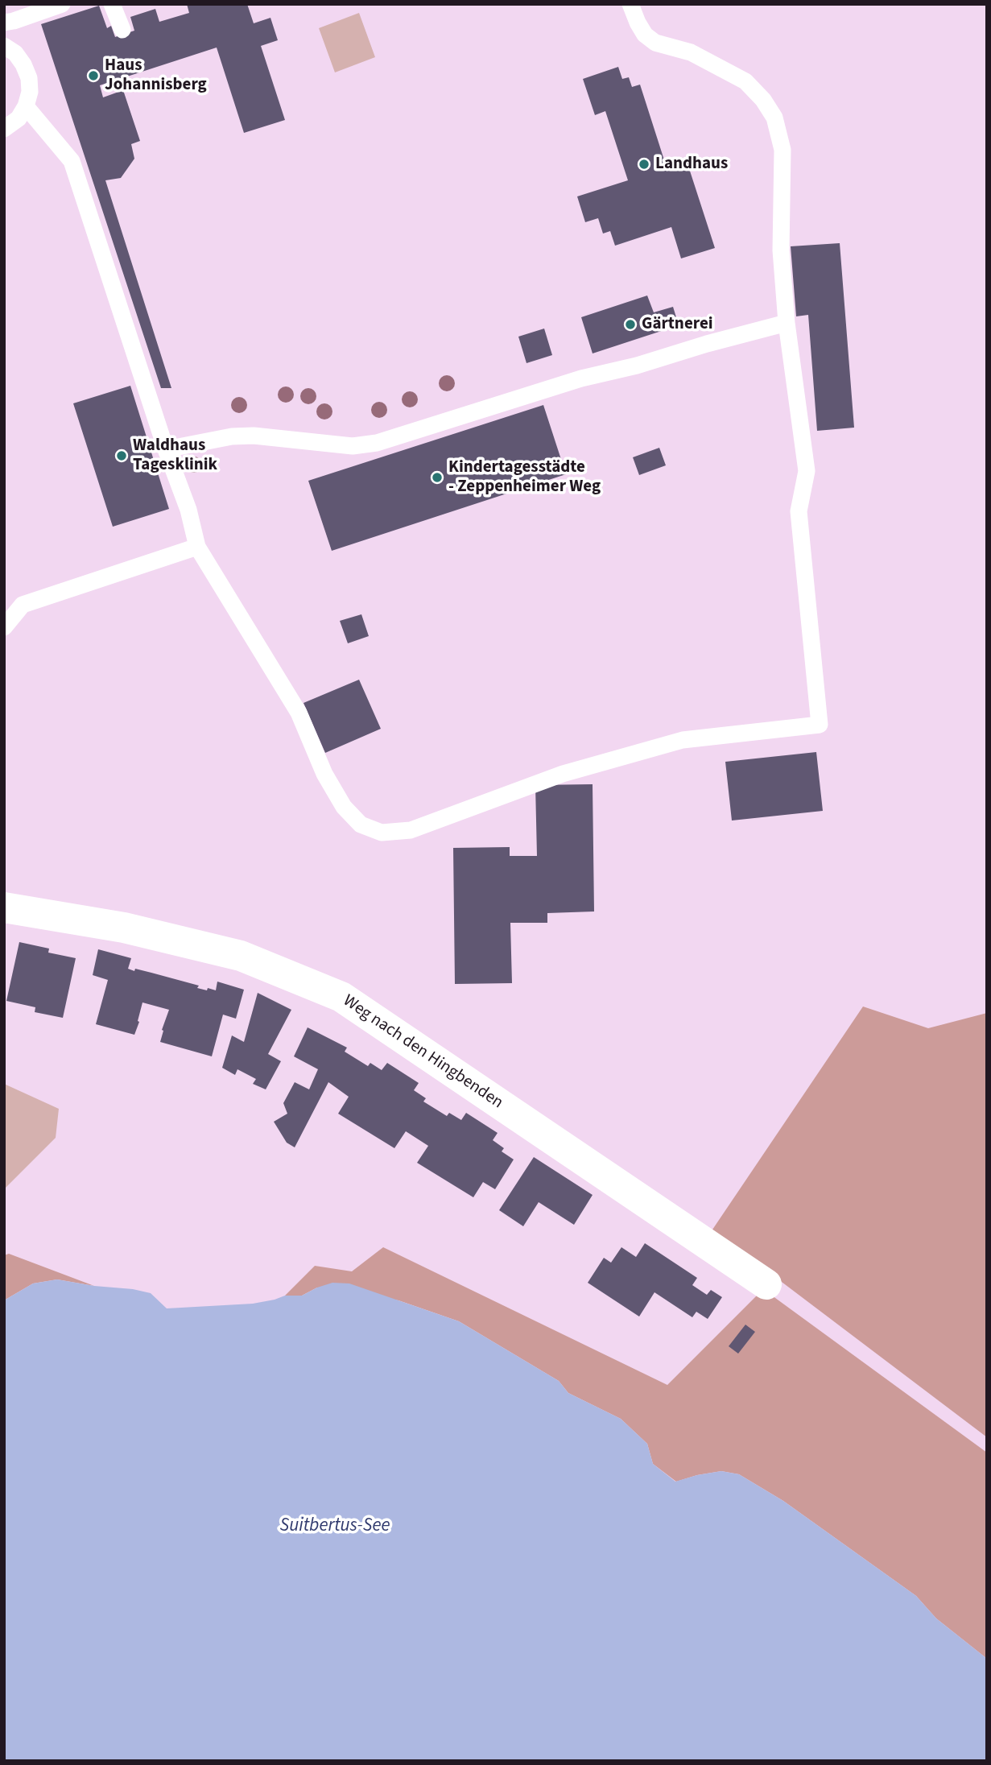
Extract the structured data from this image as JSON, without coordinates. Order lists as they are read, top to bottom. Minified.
{"streets":{"street":["Weg nach den Hingbenden"]},"water":["Suitbertus-See"],"places":["Haus Johannisberg","Landhaus","Gärtnerei","Waldhaus Tagesklinik","Kindertagesstädte - Zeppenheimer Weg"]}
